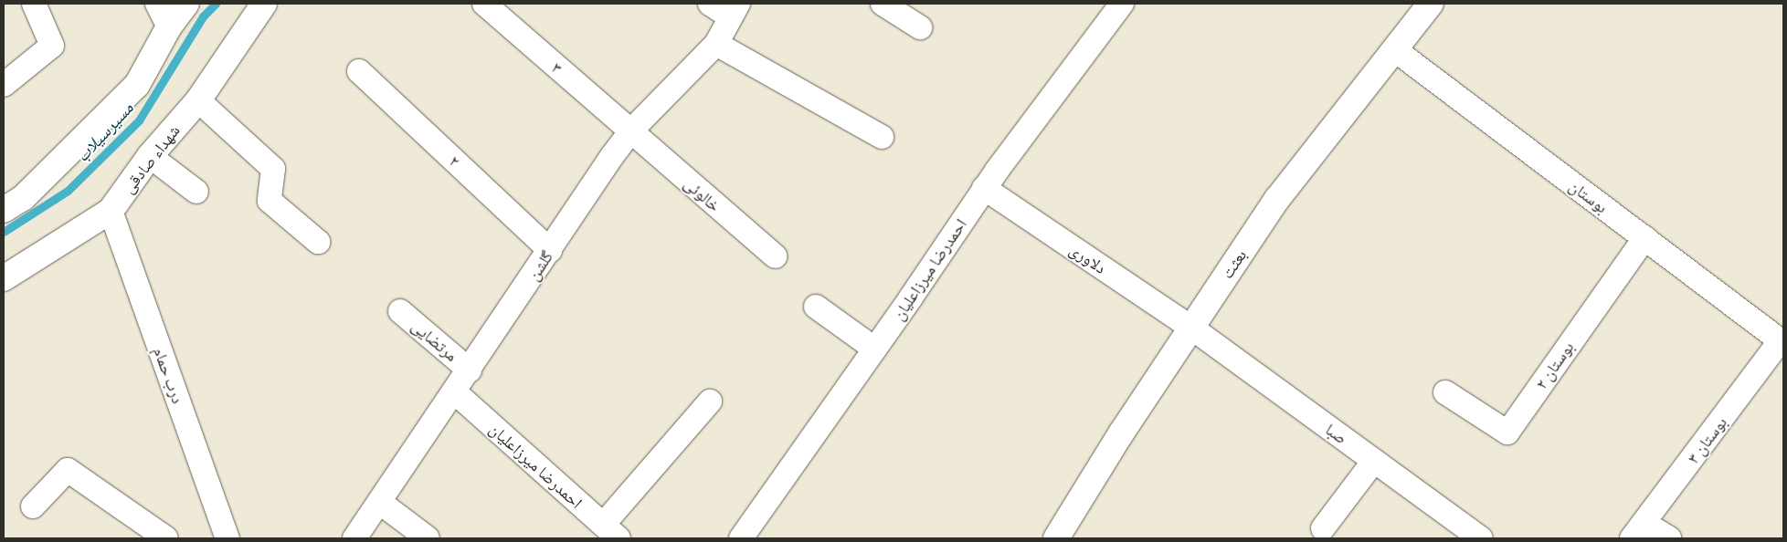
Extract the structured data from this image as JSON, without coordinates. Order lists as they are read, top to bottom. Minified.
{"streets":{"street":["۳","شهداء صادقی","۲","خالوئی","بوستان","دلاوری","بعثت","گلشن","احمدرضا میرزاعلیان","مرتضایی","بوستان ۲","درب حمام","صبا","بوستان ۳"]},"crossings":[["۳","خالوئی"],["۳","گلشن"],["شهداء صادقی","درب حمام"],["۲","گلشن"],["خالوئی","گلشن"],["بوستان","بعثت"],["بوستان","بوستان ۲"],["بوستان","بوستان ۳"],["دلاوری","بعثت"],["دلاوری","احمدرضا میرزاعلیان"],["دلاوری","صبا"],["بعثت","صبا"],["گلشن","احمدرضا میرزاعلیان"],["گلشن","مرتضایی"]],"water":["مسیرسیلاب"]}
